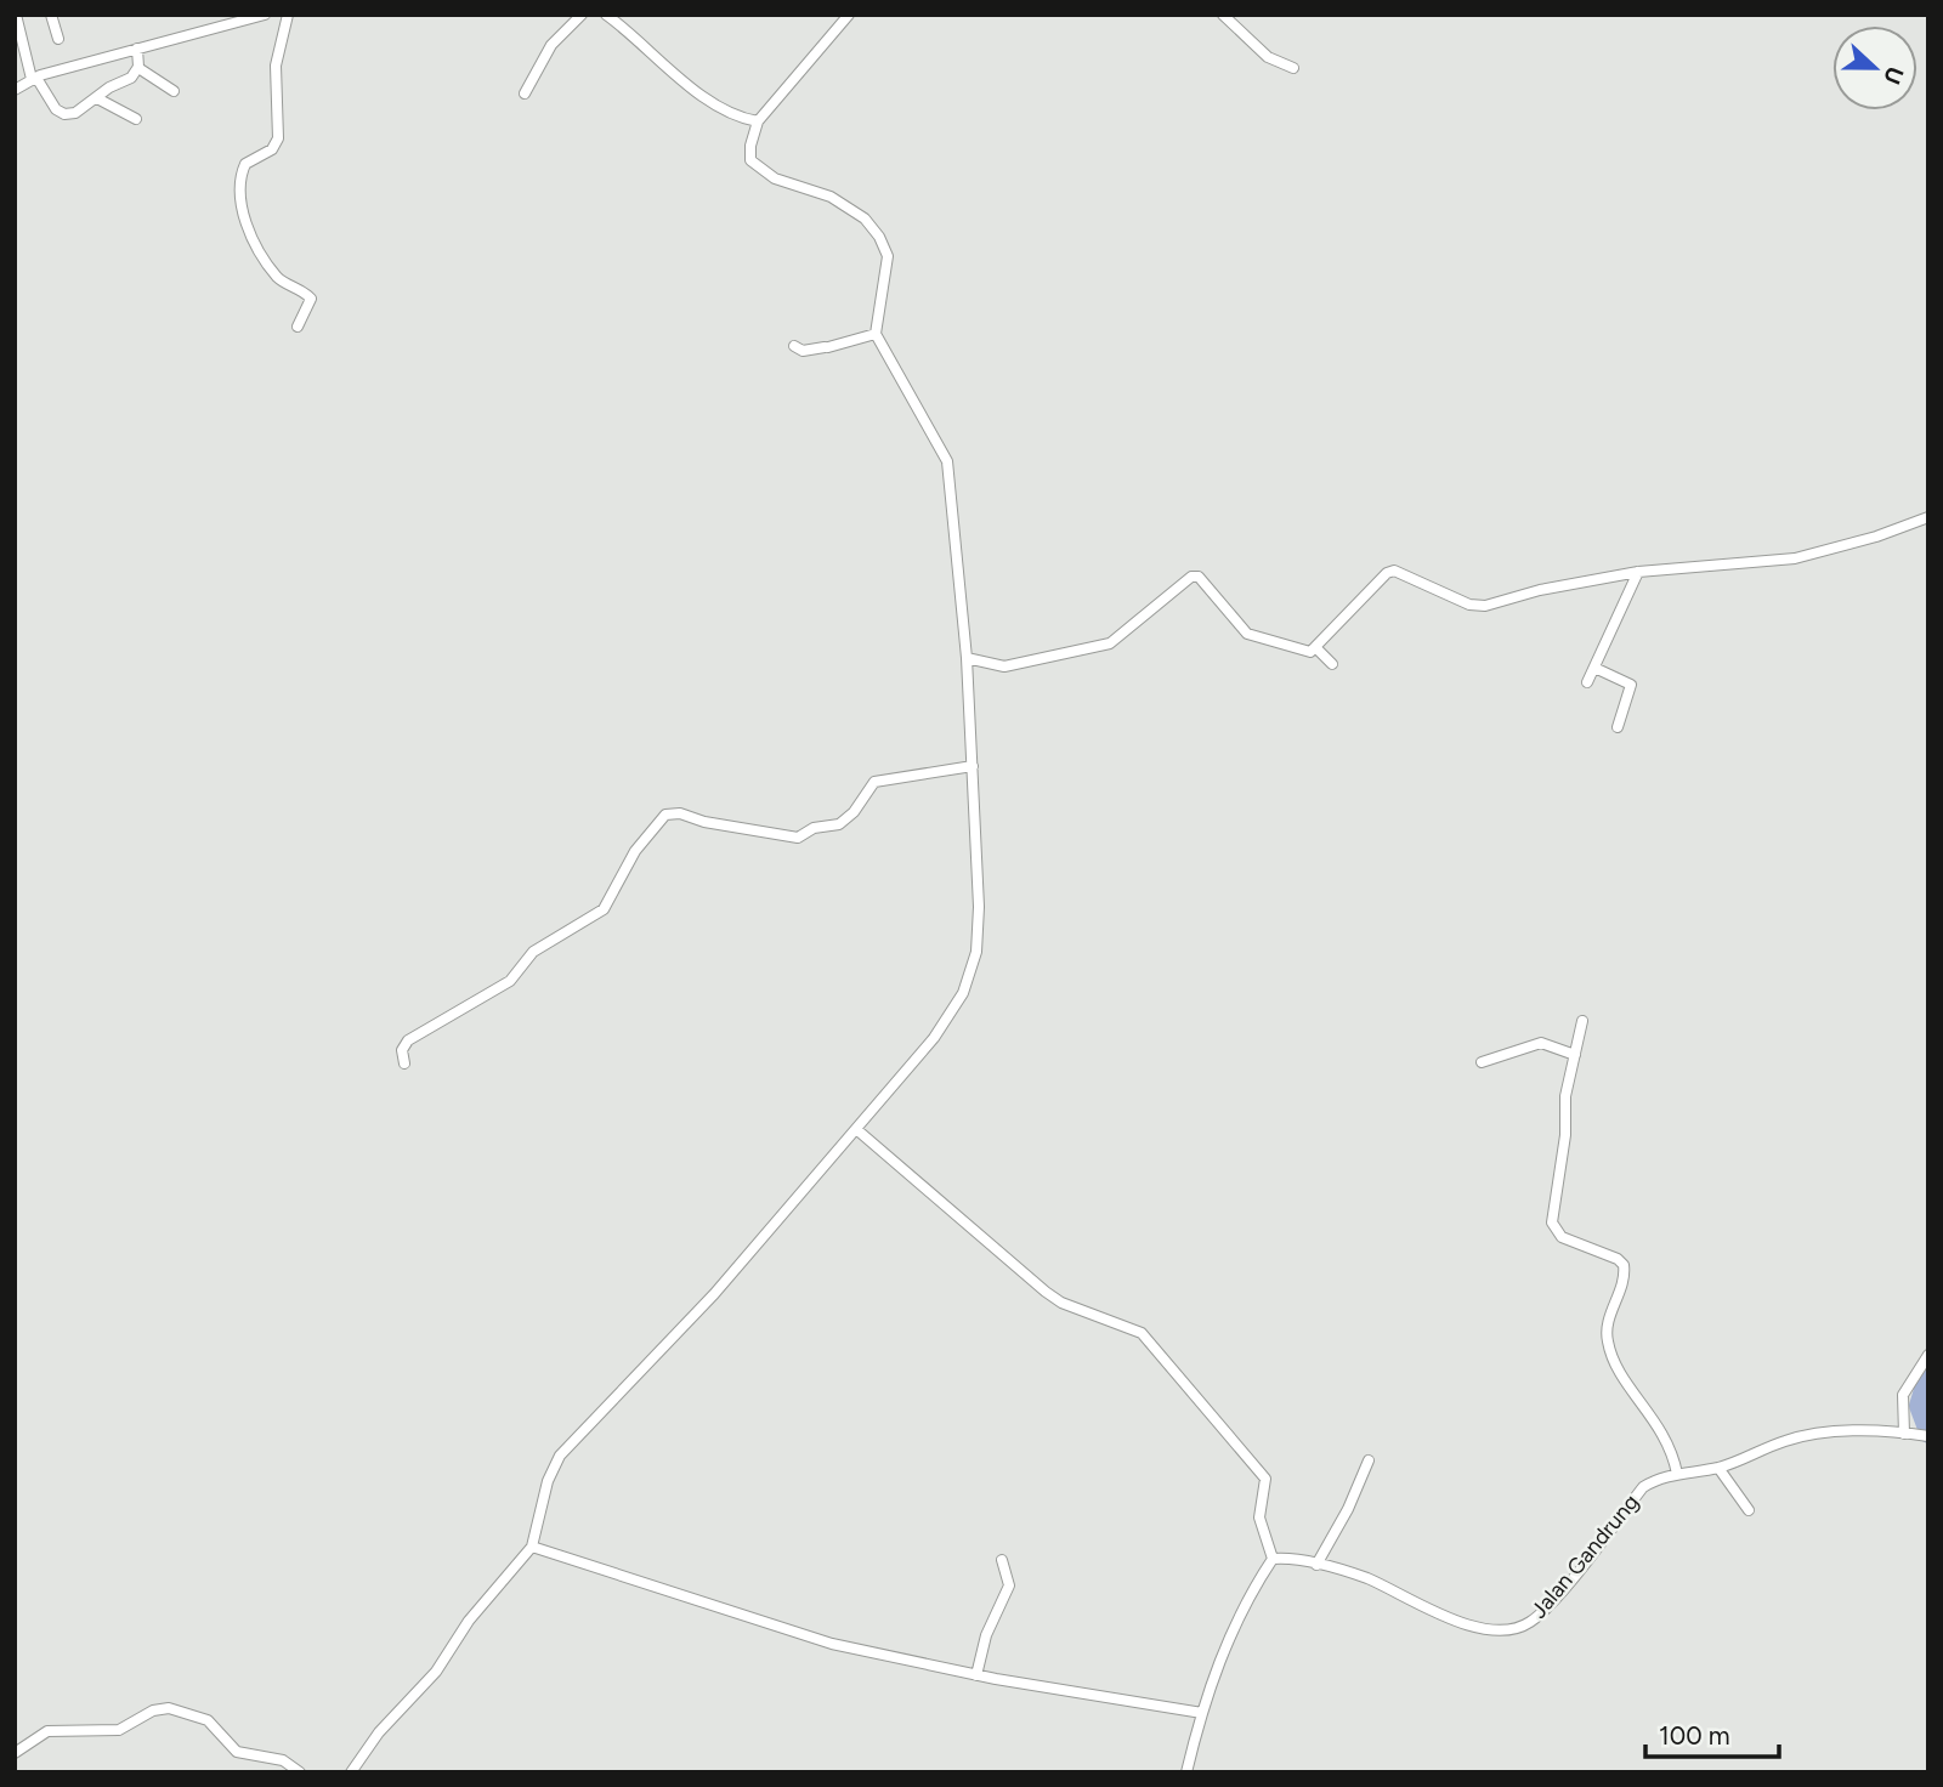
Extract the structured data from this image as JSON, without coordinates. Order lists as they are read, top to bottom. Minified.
{"streets":{"street":["Jalan Gandrung"]},"scale_bar":"100 m","north":"right"}
